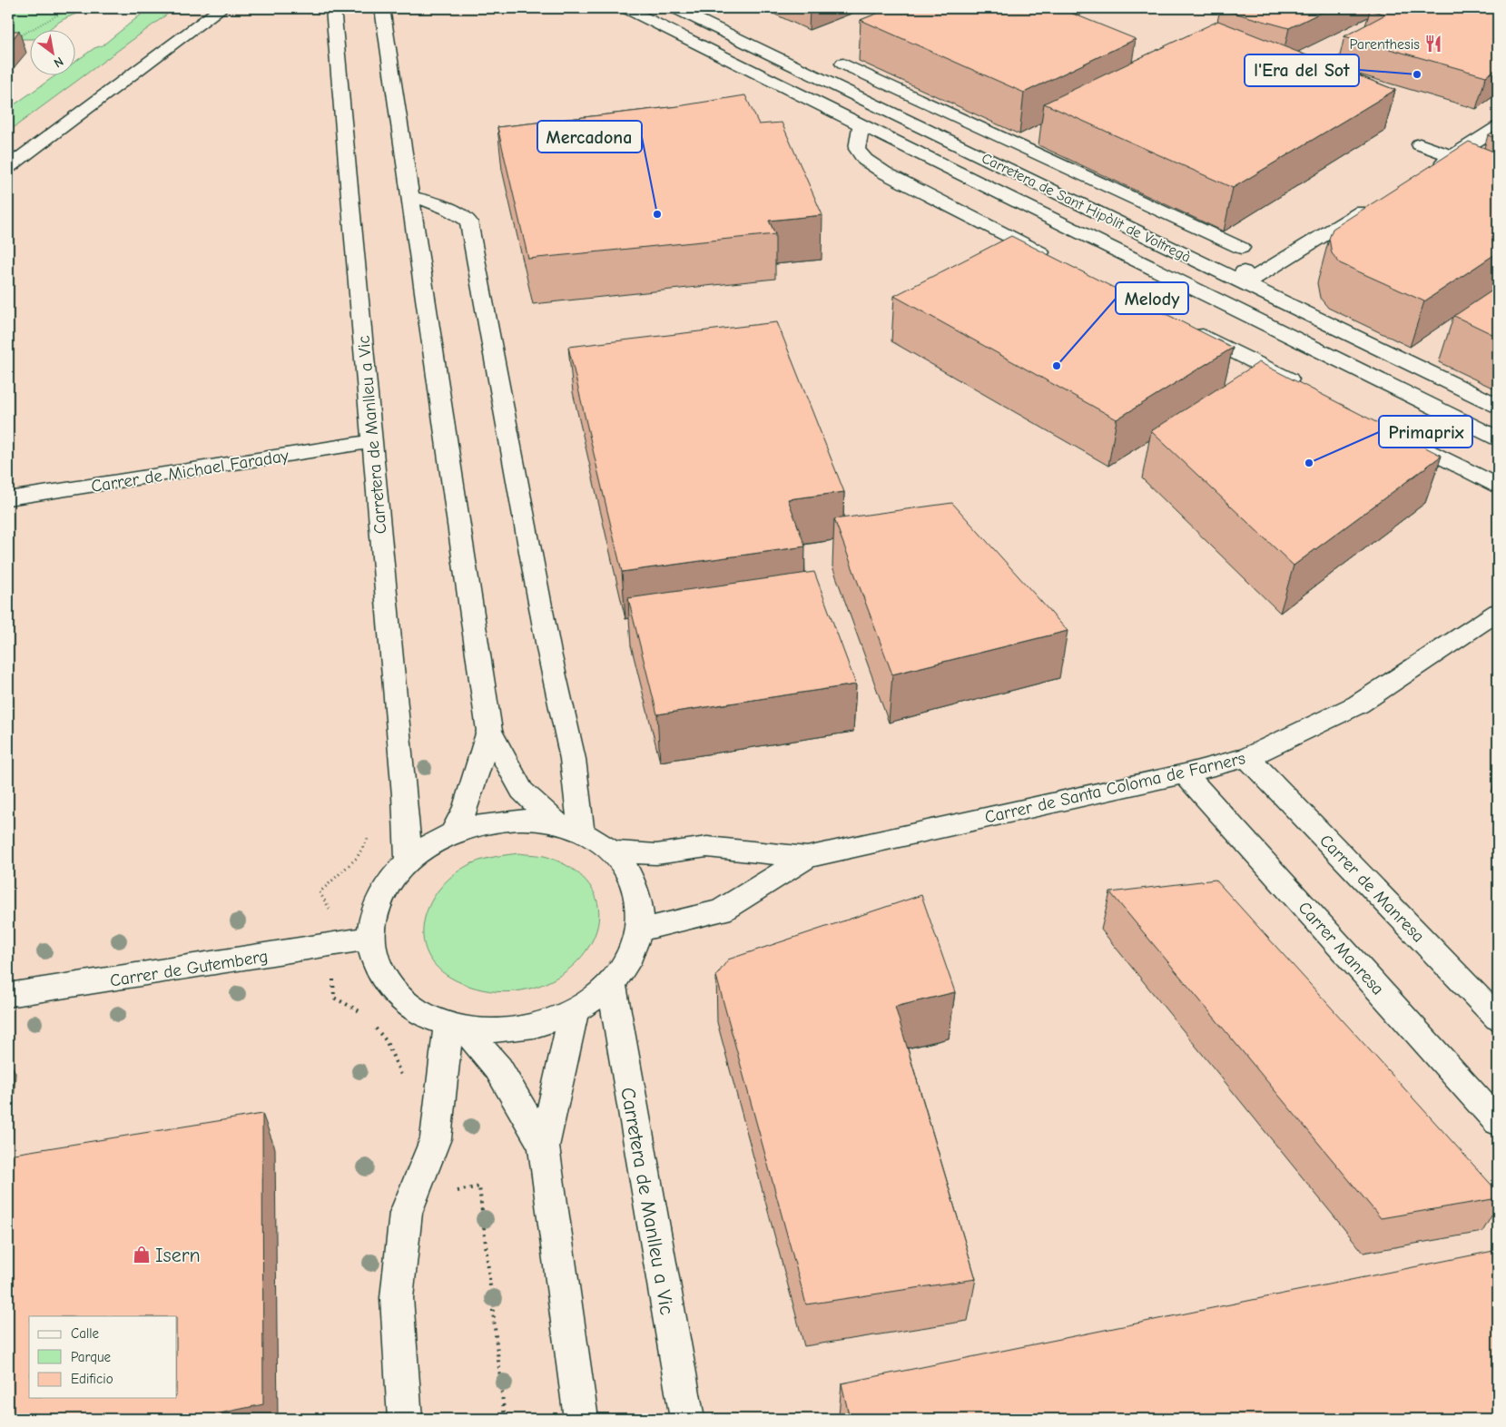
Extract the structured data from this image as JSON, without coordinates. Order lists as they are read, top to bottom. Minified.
{"streets":{"street":["Carretera de Sant Hipòlit de Voltregà","Carretera de Manlleu a Vic","Carrer de Michael Faraday","Carrer de Santa Coloma de Farners","Carrer de Manresa","Carrer Manresa","Carrer de Gutemberg"]},"crossings":[["Carretera de Manlleu a Vic","Carrer de Michael Faraday"],["Carrer de Santa Coloma de Farners","Carrer de Manresa"],["Carrer de Santa Coloma de Farners","Carrer Manresa"]],"places":{"restaurant":["Parenthesis"],"other":["l'Era del Sot","Mercadona","Melody","Primaprix"],"shop":["Isern"]},"legend":["Calle","Parque","Edificio"],"north":"bottom right"}
